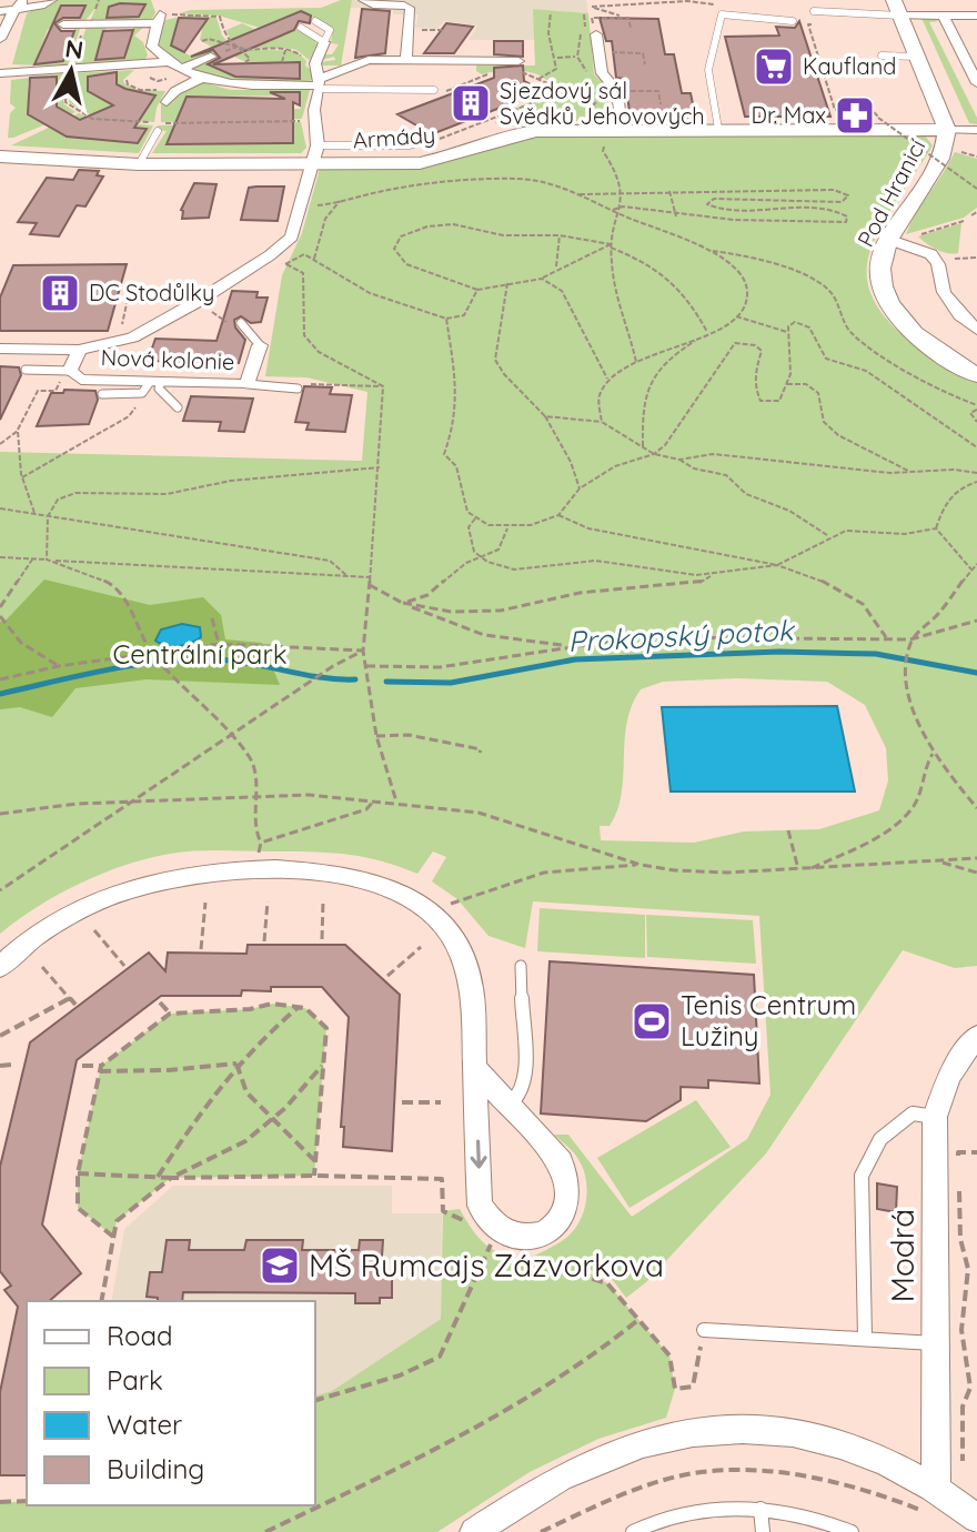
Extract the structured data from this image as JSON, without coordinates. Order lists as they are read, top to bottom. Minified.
{"streets":{"street":["Armády","Pod Hranicí","Nová kolonie","Modrá"]},"crossings":[["Armády","Pod Hranicí"]],"water":["Prokopský potok"],"parks":["Centrální park"],"places":{"supermarket":["Kaufland"],"building":["Sjezdový sál Svědků Jehovových","DC Stodůlky"],"pharmacy":["Dr. Max"],"sports":["Tenis Centrum Lužiny"],"school or university":["MŠ Rumcajs Zázvorkova"]},"legend":["Road","Park","Water","Building"],"north":"top"}
